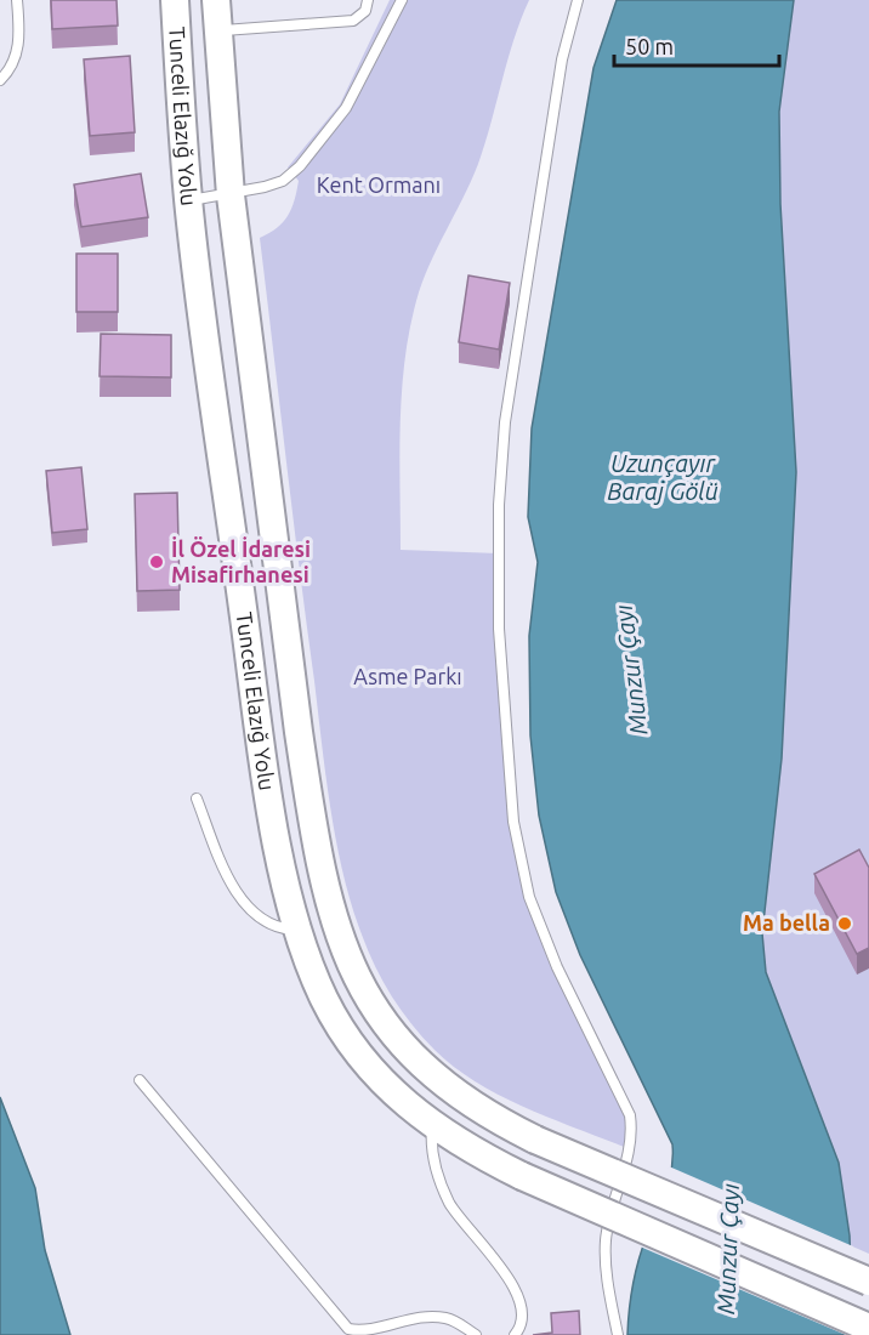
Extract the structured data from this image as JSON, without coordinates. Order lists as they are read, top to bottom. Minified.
{"streets":{"main road":["Tunceli Elazığ Yolu"]},"water":["Uzunçayır Baraj Gölü","Munzur Çayı"],"parks":["Kent Ormanı","Asme Parkı"],"places":["İl Özel İdaresi Misafirhanesi","Ma bella"],"scale_bar":"50 m"}
